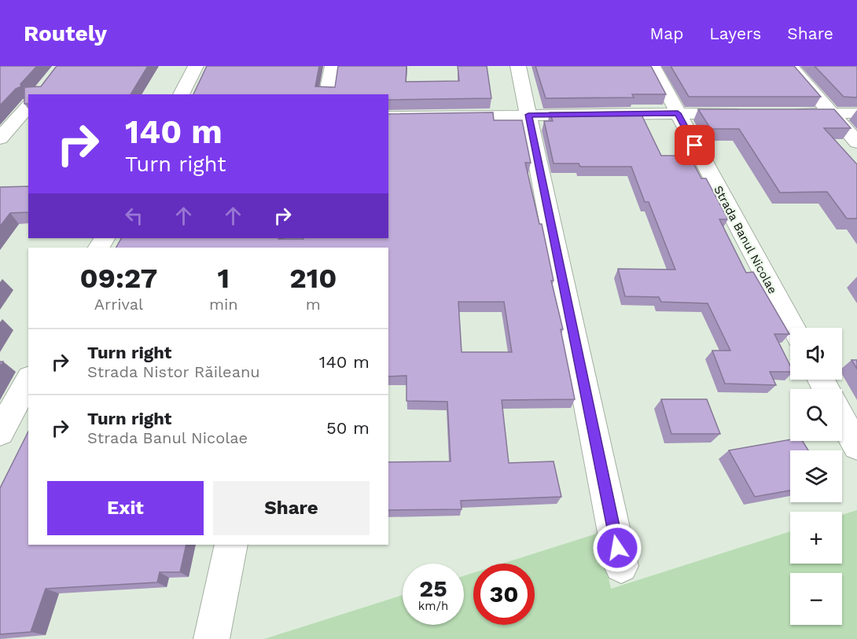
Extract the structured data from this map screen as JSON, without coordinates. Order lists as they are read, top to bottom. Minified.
{"streets":{"street":["Strada Banul Nicolae"]},"page":{"header":"Routely","nav":["Map","Layers","Share"],"turn":["140 m","Turn right"],"eta":["09:27","Arrival","1","min","210","m"],"map_buttons":["+","−"],"list":[{"name":"Turn right","note":"Strada Nistor Răileanu","value":"140 m"},{"name":"Turn right","note":"Strada Banul Nicolae","value":"50 m"}],"buttons":["Exit","Share"],"speed":"25 km/h","limit":"30"}}
